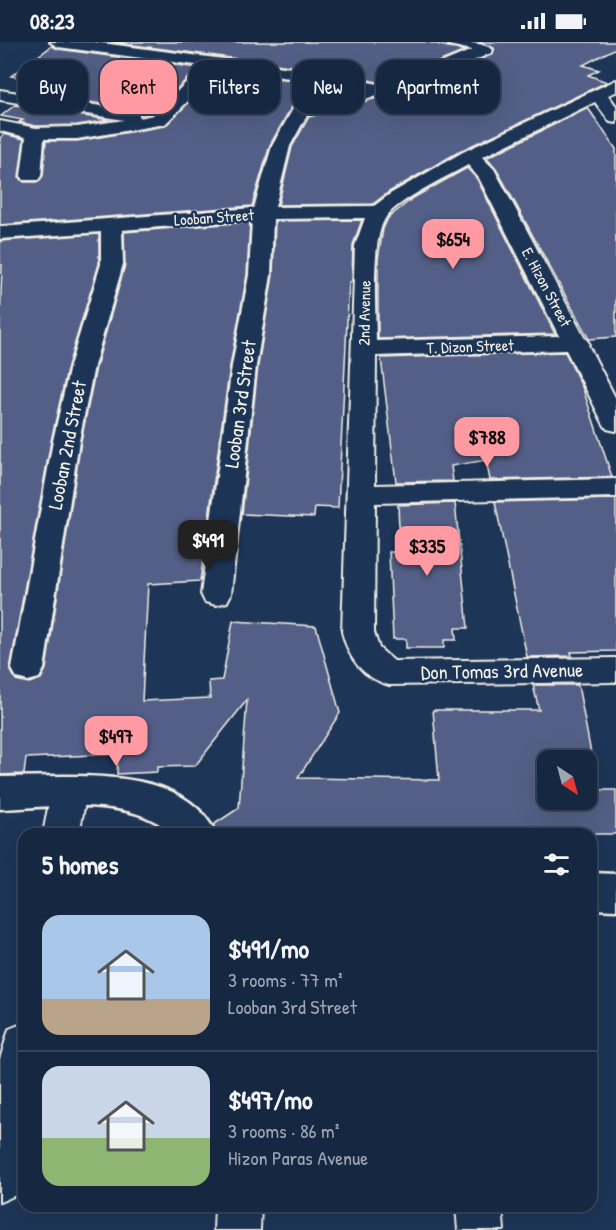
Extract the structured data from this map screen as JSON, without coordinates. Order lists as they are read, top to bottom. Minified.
{"streets":{"street":["Looban Street","E. Hizon Street","2nd Avenue","T. Dizon Street","Looban 3rd Street","Looban 2nd Street","Don Tomas 3rd Avenue"]},"crossings":[["Looban Street","Looban 3rd Street"],["Looban Street","Looban 2nd Street"],["E. Hizon Street","T. Dizon Street"],["2nd Avenue","T. Dizon Street"],["2nd Avenue","Don Tomas 3rd Avenue"]],"north":"bottom right","page":{"status":"08:23","chip":["Buy","Rent","Filters","New","Apartment"],"price":["$654","$788","$491","$335","$497"],"heading":"5 homes","list":[{"name":"$491/mo","note":"3 rooms · 77 m² · Looban 3rd Street"},{"name":"$497/mo","note":"3 rooms · 86 m² · Hizon Paras Avenue"}]}}
